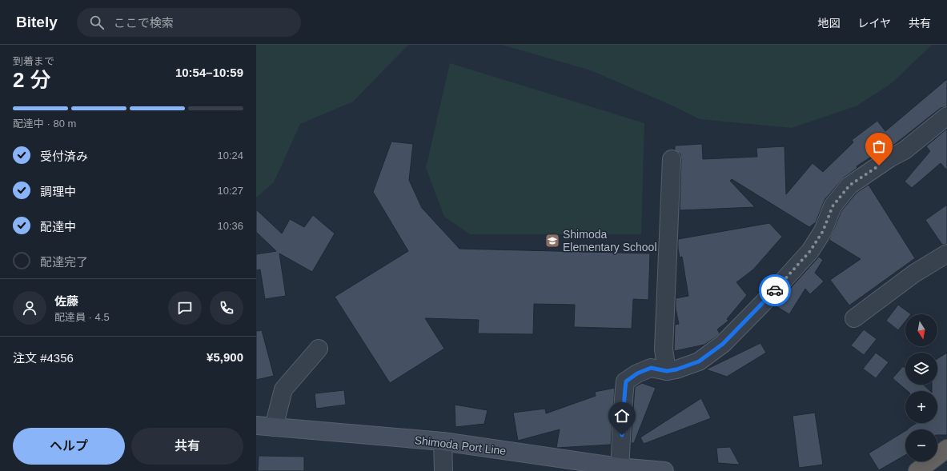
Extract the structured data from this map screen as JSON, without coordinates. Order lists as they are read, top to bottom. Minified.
{"streets":{"main road":["Shimoda Port Line"]},"places":{"school or university":["Shimoda Elementary School"]},"north":"bottom","page":{"header":"Bitely","search":"ここで検索","nav":["地図","レイヤ","共有"],"heading":["2 分","到着まで","10:54–10:59"],"panel":["佐藤","配達員 · 4.5","注文 #4356","¥5,900"],"bar":"配達中 · 80 m","list":[["受付済み","10:24"],["調理中","10:27"],["配達中","10:36"],"配達完了"],"map_buttons":["+","−"],"buttons":["ヘルプ","共有"]}}
